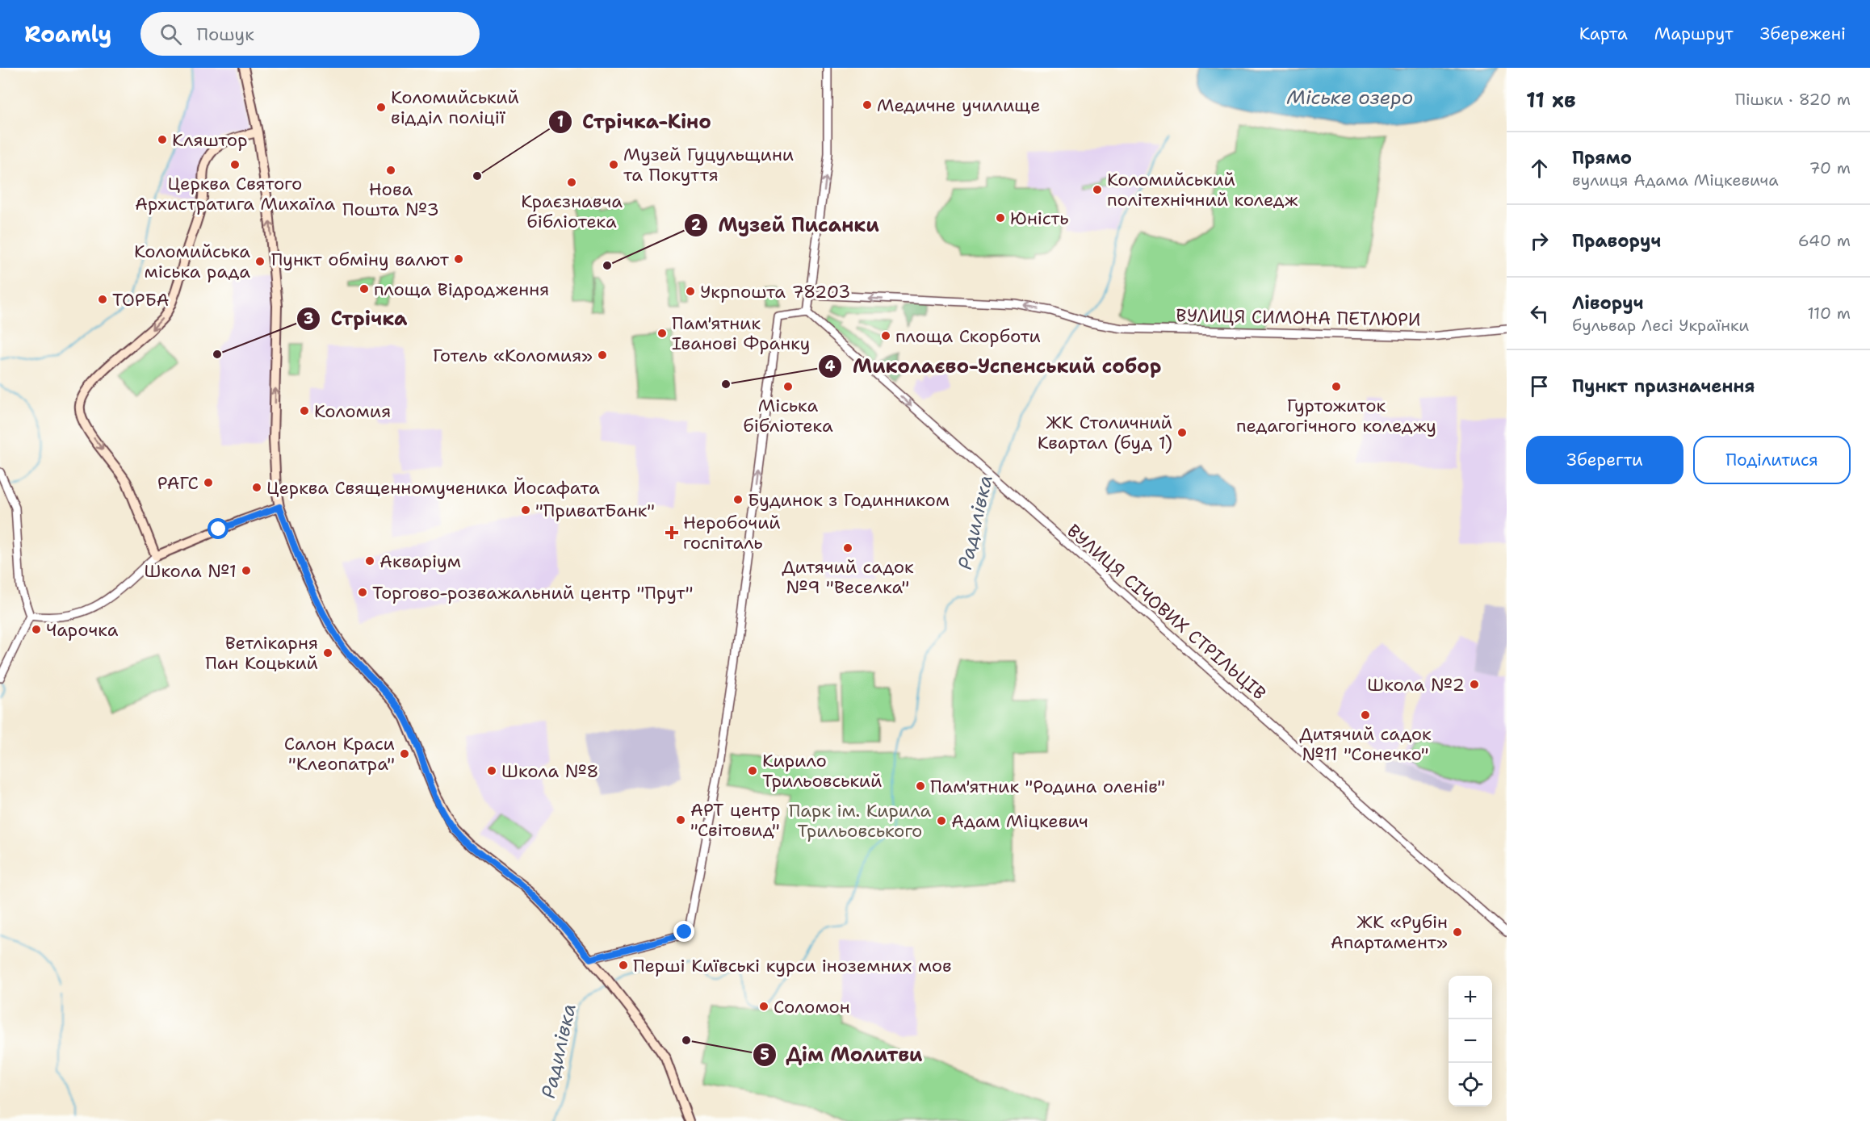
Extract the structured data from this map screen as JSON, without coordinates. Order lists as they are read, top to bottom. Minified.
{"streets":{"street":["ВУЛИЦЯ СИМОНА ПЕТЛЮРИ","ВУЛИЦЯ СІЧОВИХ СТРІЛЬЦІВ"]},"one_way":["ВУЛИЦЯ СИМОНА ПЕТЛЮРИ","ВУЛИЦЯ СІЧОВИХ СТРІЛЬЦІВ"],"water":["Міське озеро","Радилівка"],"parks":["Парк ім. Кирила Трильовського"],"places":{"other":["Медичне училище","Коломийський відділ поліції","Кляштор","Церква Святого Архистратига Михаїла","Музей Гуцульщини та Покуття","Нова Пошта №3","Стрічка-Кіно","Краєзнавча бібліотека","Коломийський політехнічний коледж","Юність","Пункт обміну валют","Коломийська міська рада","Музей Писанки","площа Відродження","Укрпошта 78203","ТОРБА","Пам'ятник Іванові Франку","площа Скорботи","Стрічка","Готель «Коломия»","Миколаєво-Успенський собор","Міська бібліотека","Гуртожиток педагогічного коледжу","Коломия","ЖК Столичний Квартал (буд 1)","РАГС","Церква Священномученика Йосафата","Будинок з Годинником","\"ПриватБанк\"","Дитячий садок №9 \"Веселка\"","Акваріум","Школа №1","Торгово-розважальний центр \"Прут\"","Чарочка","Ветлікарня Пан Коцький","Школа №2","Дитячий садок №11 \"Сонечко\"","Салон Краси \"Клеопатра\"","Школа №8","Кирило Трильовський","Пам'ятник \"Родина оленів\"","АРТ центр \"Світовид\"","Адам Міцкевич","ЖК «Рубін Апартамент»","Перші Київські курси іноземних мов","Соломон","Дім Молитви"],"health":["Неробочий госпіталь"]},"page":{"header":"Roamly","search":"Пошук","nav":["Карта","Маршрут","Збережені"],"heading":["11 хв","Пішки · 820 m"],"list":[["Прямо","вулиця Адама Міцкевича","70 m"],["Праворуч","640 m"],["Ліворуч","бульвар Лесі Українки","110 m"],"Пункт призначення"],"buttons":["Зберегти","Поділитися"],"map_buttons":["+","−"]}}
